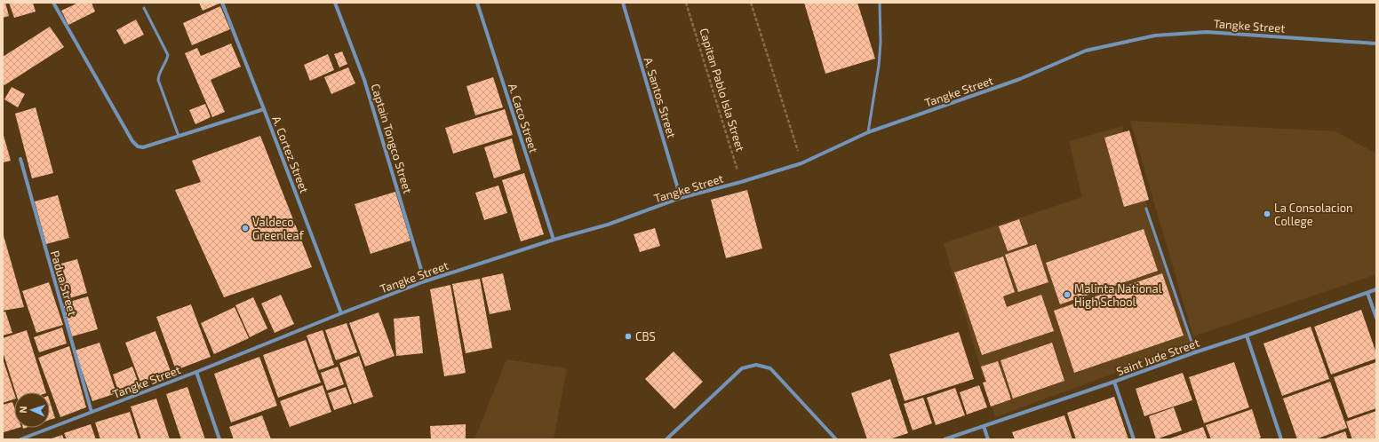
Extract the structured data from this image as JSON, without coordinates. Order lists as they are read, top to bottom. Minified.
{"streets":{"street":["Tangke Street","A. Santos Street","A. Caco Street","Captain Tongco Street","A. Cortez Street","Padua Street","Saint Jude Street"],"path":["Capitan Pablo Isla Street"]},"crossings":[["Tangke Street","Capitan Pablo Isla Street"],["Tangke Street","A. Santos Street"],["Tangke Street","A. Caco Street"],["Tangke Street","Captain Tongco Street"],["Tangke Street","A. Cortez Street"],["Tangke Street","Padua Street"]],"places":["La Consolacion College","Valdeco Greenleaf","Malinta National High School","CBS"],"north":"left"}
